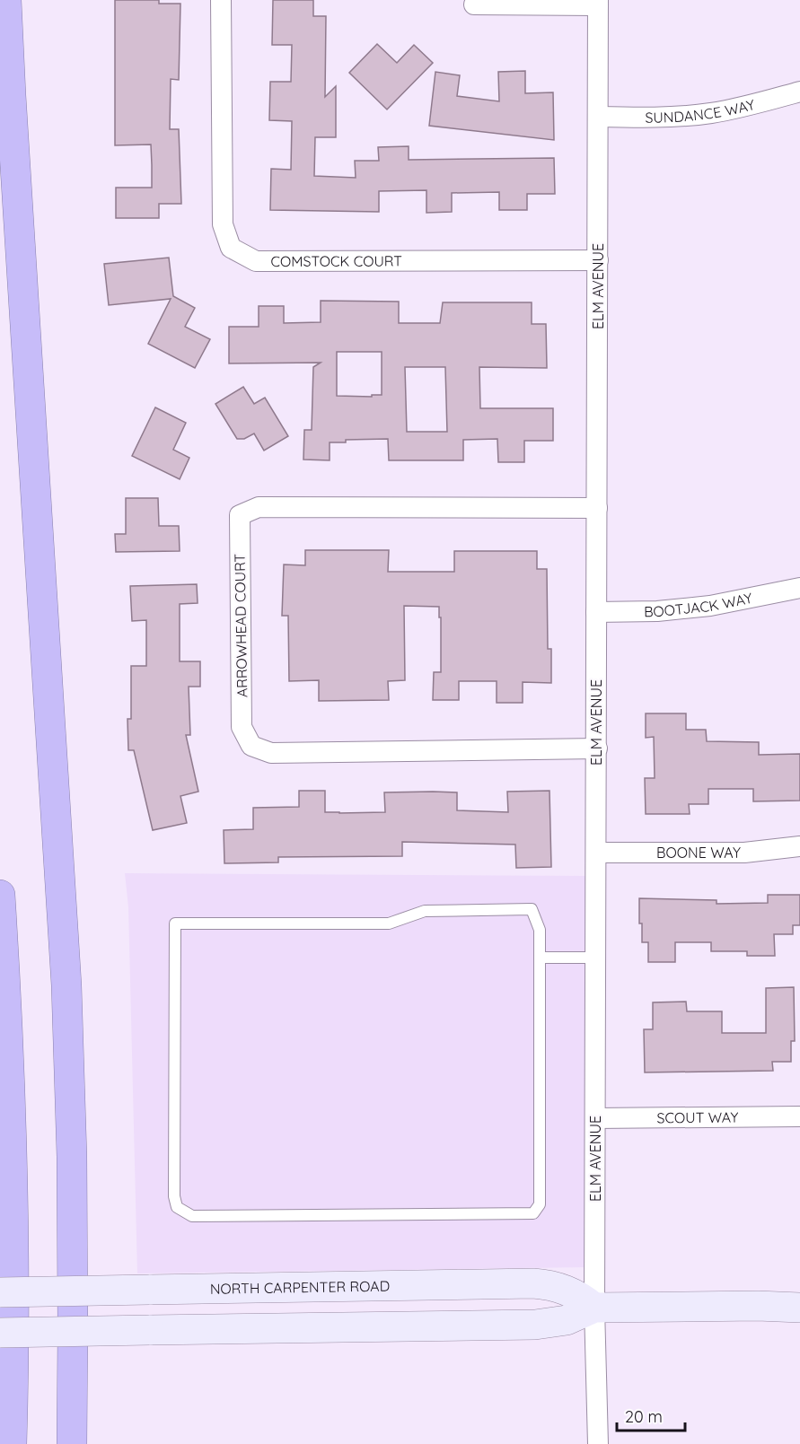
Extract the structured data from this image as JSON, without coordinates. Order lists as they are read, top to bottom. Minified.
{"streets":{"main road":["NORTH CARPENTER ROAD"],"street":["SUNDANCE WAY","COMSTOCK COURT","ELM AVENUE","BOOTJACK WAY","ARROWHEAD COURT","BOONE WAY","SCOUT WAY"]},"crossings":[["SUNDANCE WAY","ELM AVENUE"],["COMSTOCK COURT","ELM AVENUE"],["ELM AVENUE","BOOTJACK WAY"],["ELM AVENUE","ARROWHEAD COURT"],["ELM AVENUE","BOONE WAY"],["ELM AVENUE","SCOUT WAY"],["ELM AVENUE","NORTH CARPENTER ROAD"]],"scale_bar":"20 m"}
